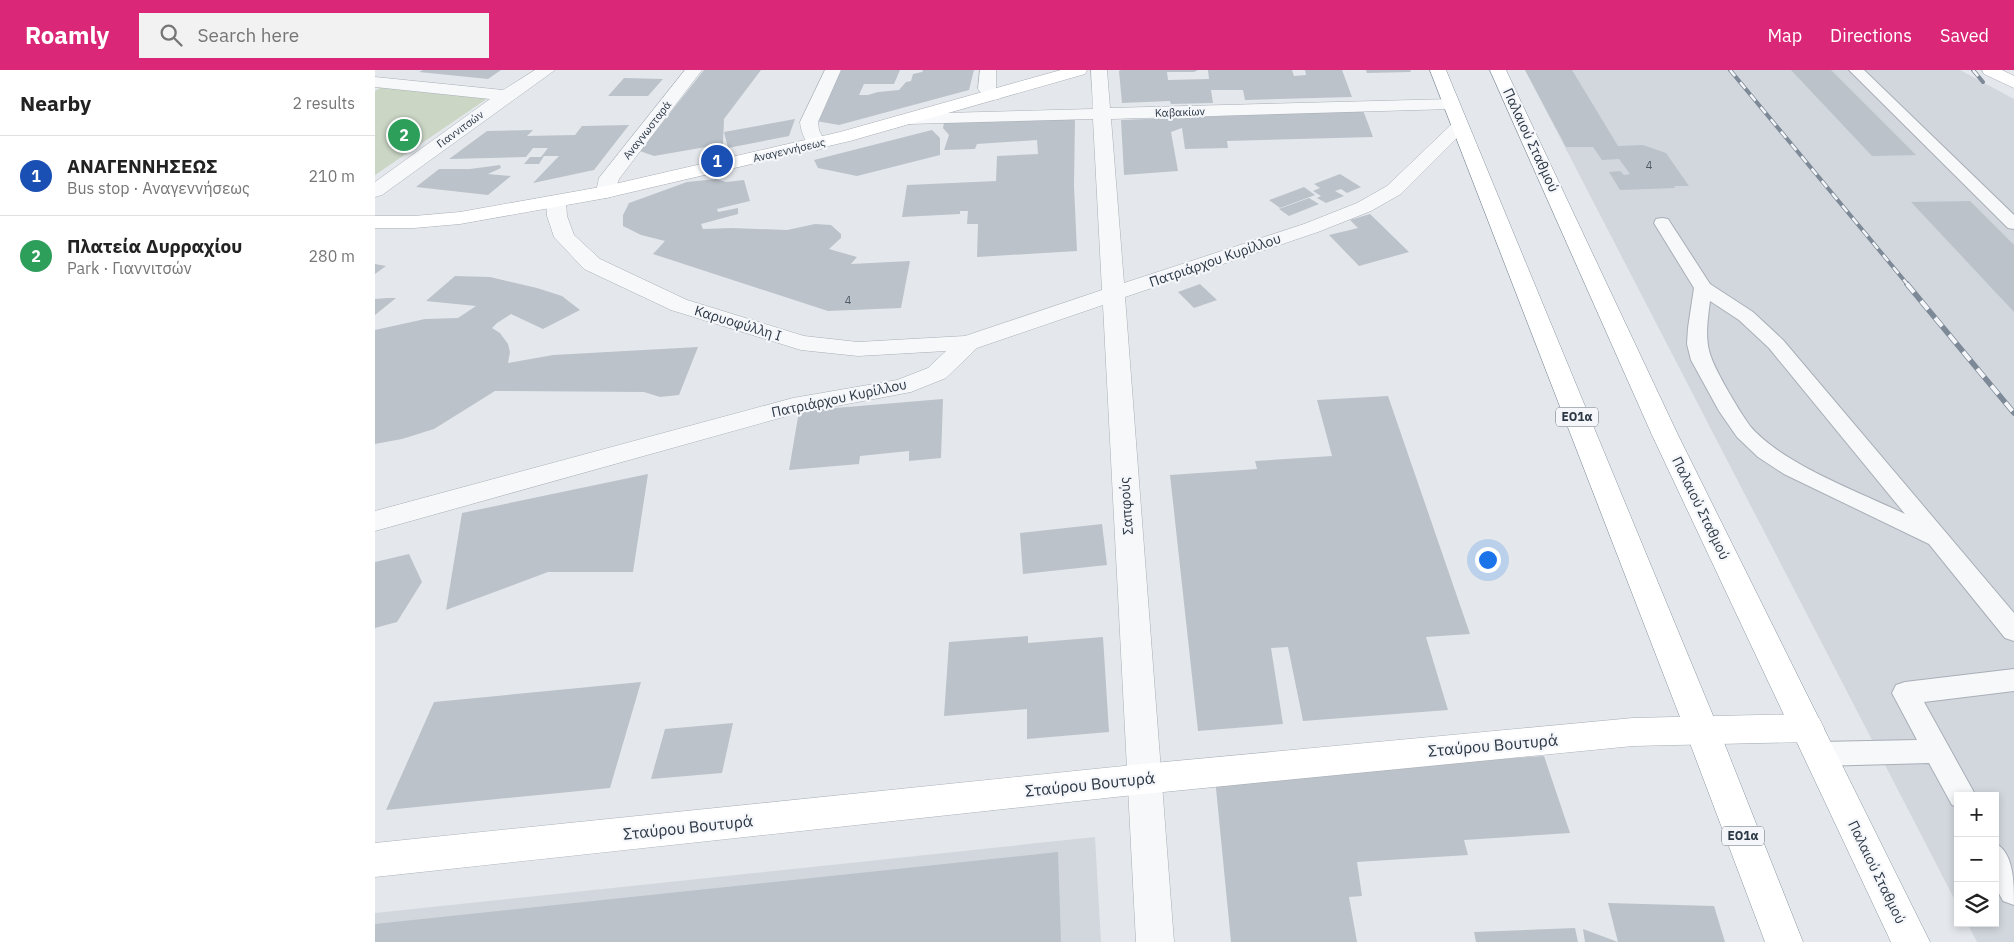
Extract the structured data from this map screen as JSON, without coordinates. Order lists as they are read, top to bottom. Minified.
{"streets":{"main road":["Παλαιού Σταθμού","Αναγεννήσεως","ΕΟ1α","Σταύρου Βουτυρά"],"street":["Καβακίων","Γιαννιτσών","Αναγνωσταρά","Πατριάρχου Κυρίλλου","Καρυοφύλλη Ι","Σαπφούς"]},"crossings":[["Καβακίων","Αναγεννήσεως"],["Καβακίων","Πατριάρχου Κυρίλλου"],["Καβακίων","ΕΟ1α"],["Καβακίων","Σαπφούς"],["Αναγνωσταρά","Αναγεννήσεως"],["Παλαιού Σταθμού","Σταύρου Βουτυρά"],["Αναγεννήσεως","Καρυοφύλλη Ι"],["Πατριάρχου Κυρίλλου","Καρυοφύλλη Ι"],["Πατριάρχου Κυρίλλου","ΕΟ1α"],["Πατριάρχου Κυρίλλου","Σαπφούς"],["ΕΟ1α","Σταύρου Βουτυρά"],["Σαπφούς","Σταύρου Βουτυρά"]],"house_numbers":["4","4"],"page":{"header":"Roamly","search":"Search here","nav":["Map","Directions","Saved"],"heading":["Nearby","2 results"],"pins":["2","1"],"list":[{"mark":"1","name":"ΑΝΑΓΕΝΝΗΣΕΩΣ","note":"Bus stop · Αναγεννήσεως","value":"210 m"},{"mark":"2","name":"Πλατεία Δυρραχίου","note":"Park · Γιαννιτσών","value":"280 m"}],"map_buttons":["+","−"]}}
